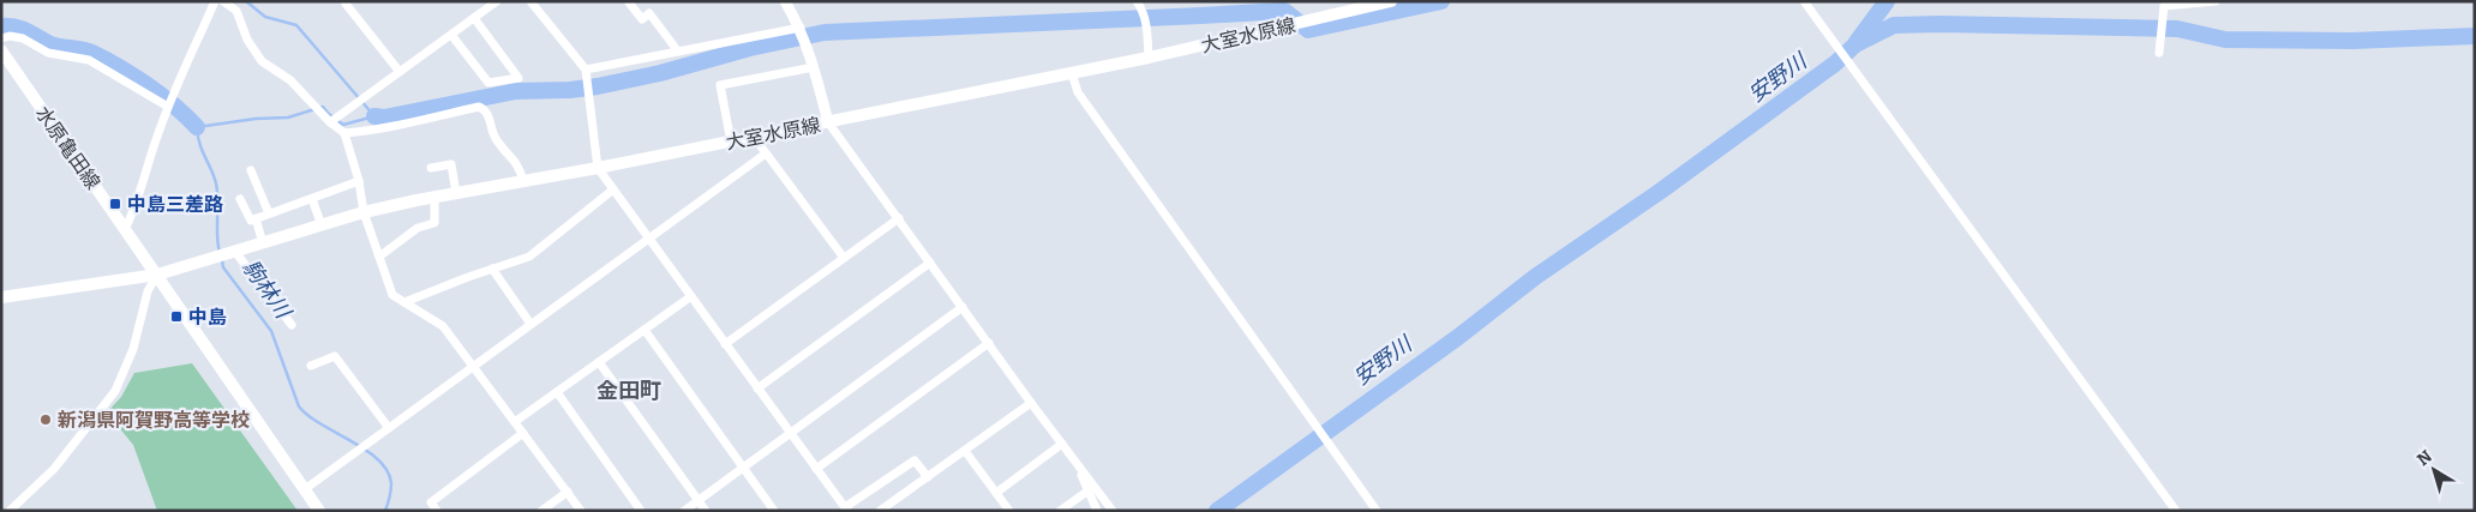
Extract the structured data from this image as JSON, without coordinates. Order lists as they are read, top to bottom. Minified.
{"streets":{"main road":["大室水原線","水原亀田線"]},"crossings":[["大室水原線","水原亀田線"]],"districts":["金田町"],"water":["安野川","駒林川"],"places":{"transit":["中島三差路","中島"],"other":["新潟県阿賀野高等学校"]},"north":"top left"}
